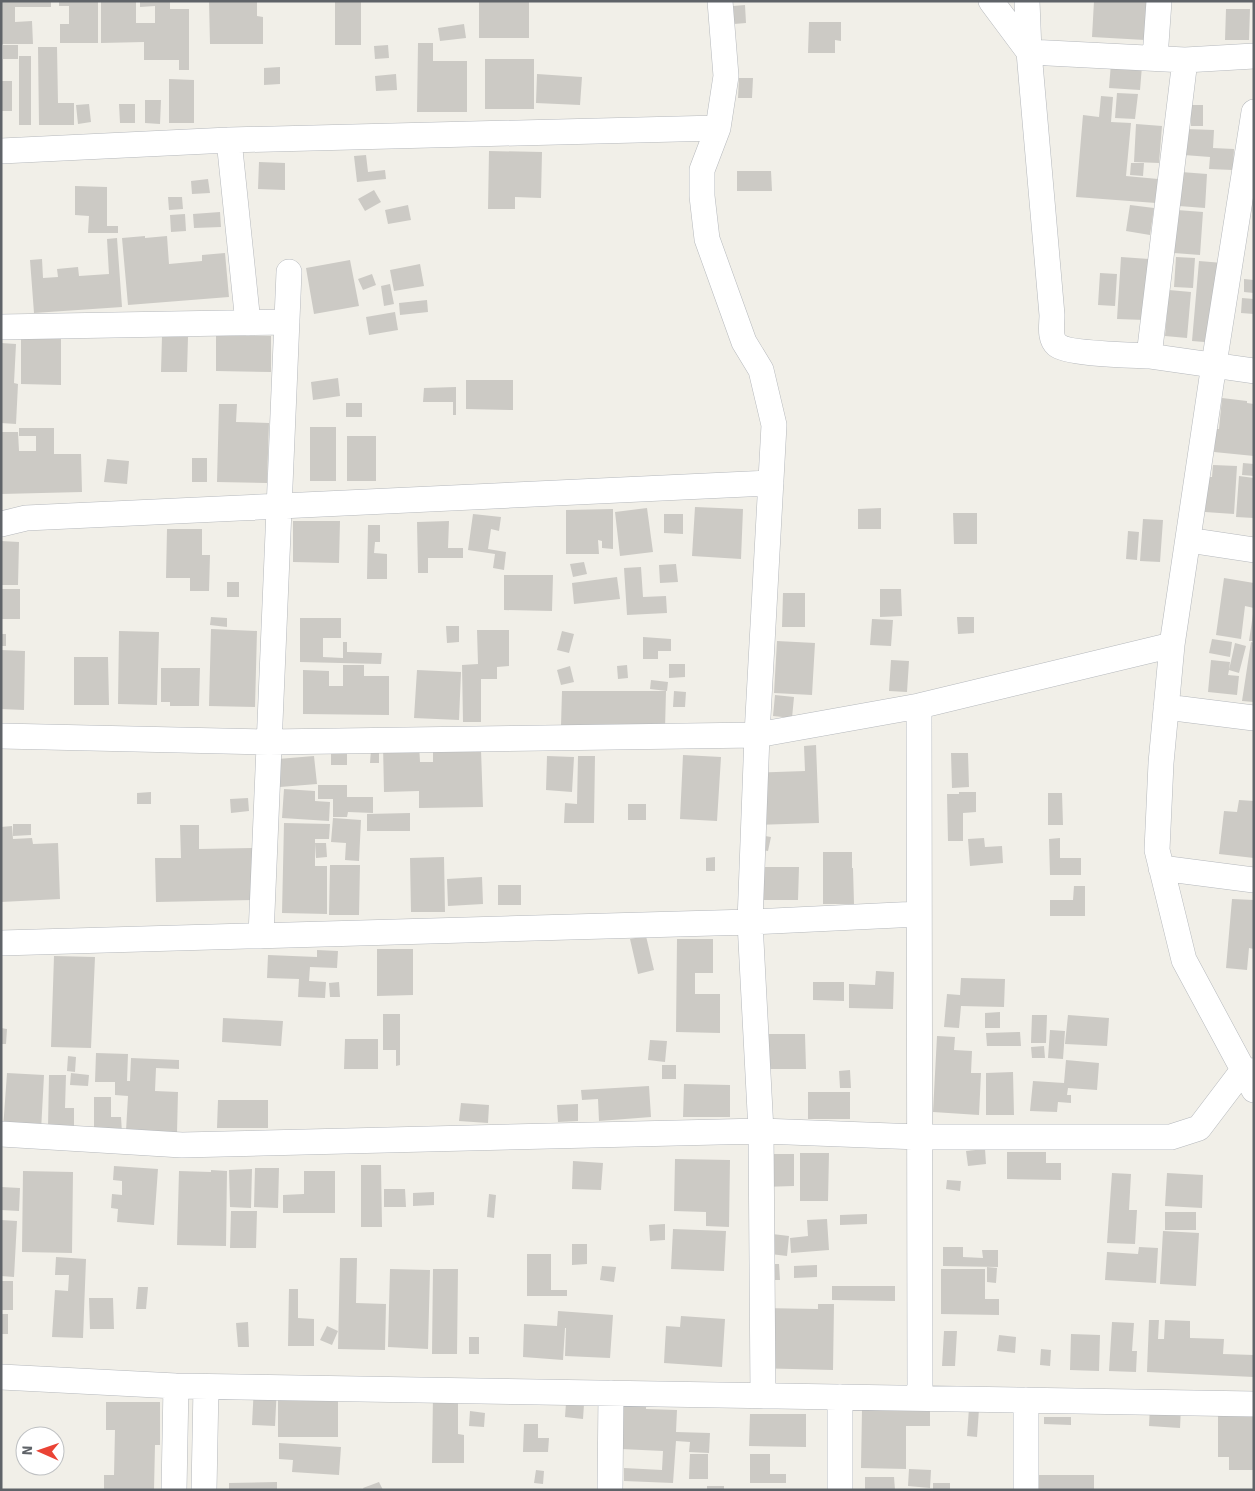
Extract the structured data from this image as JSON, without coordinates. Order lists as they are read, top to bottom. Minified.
{"north":"left"}
